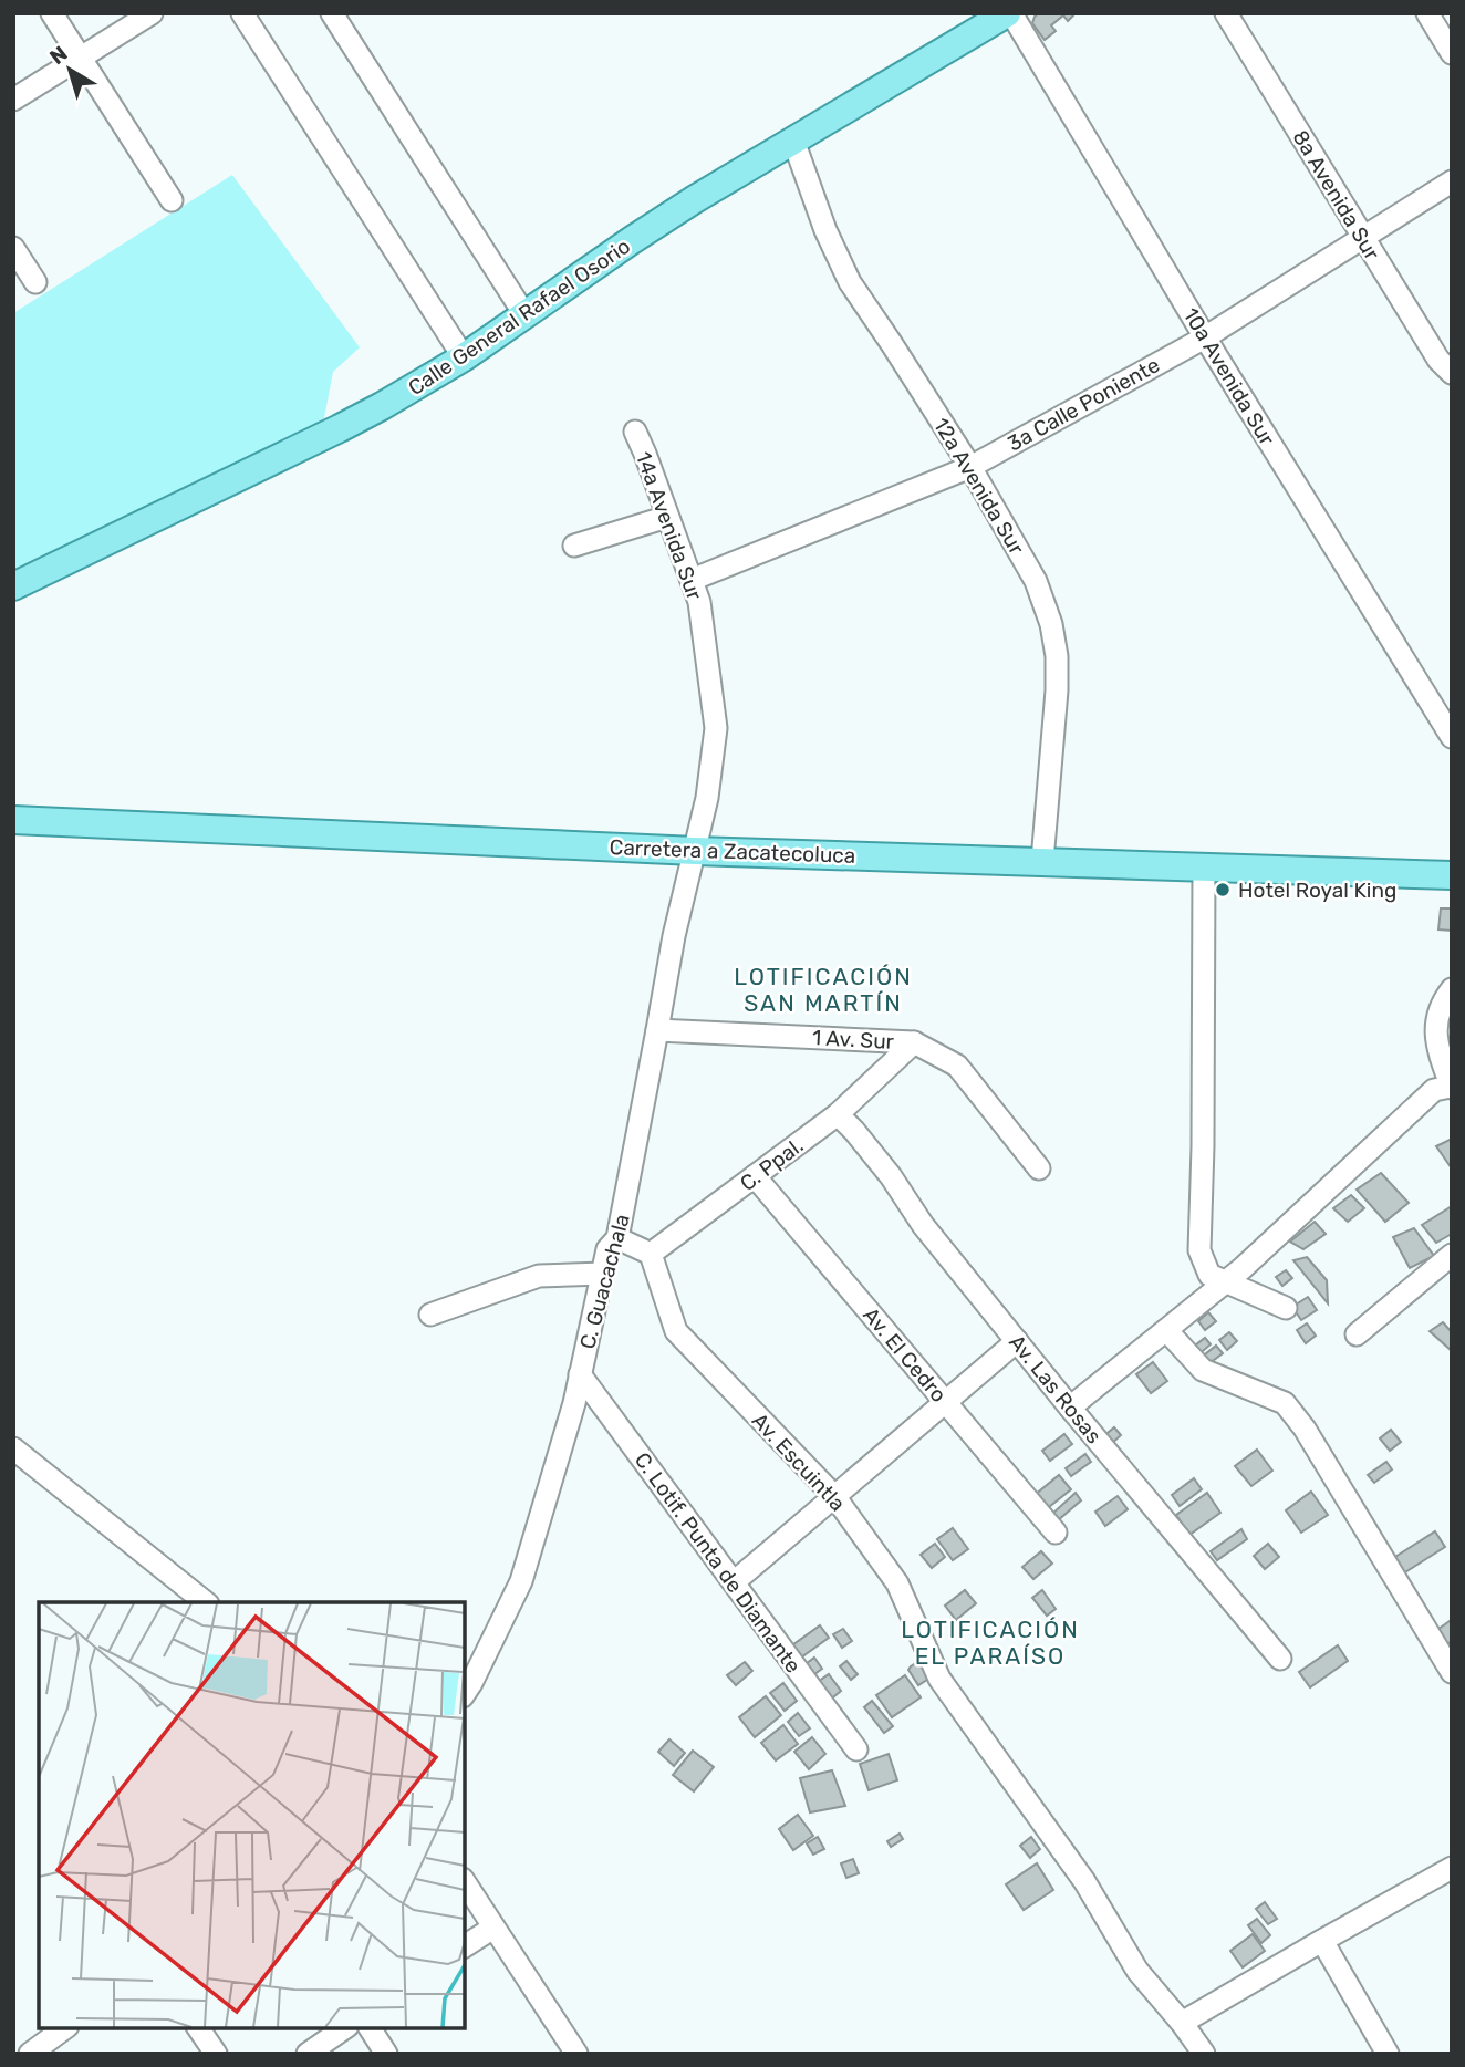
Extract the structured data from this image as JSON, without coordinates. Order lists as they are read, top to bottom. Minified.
{"streets":{"main road":["Calle General Rafael Osorio","Carretera a Zacatecoluca"],"street":["8a Avenida Sur","10a Avenida Sur","3a Calle Poniente","12a Avenida Sur","14a Avenida Sur","1 Av. Sur","C. Ppal.","C. Guacachala","Av. El Cedro","Av. Las Rosas","Av. Escuintla","C. Lotif. Punta de Diamante"]},"crossings":[["8a Avenida Sur","3a Calle Poniente"],["Calle General Rafael Osorio","10a Avenida Sur"],["Calle General Rafael Osorio","12a Avenida Sur"],["10a Avenida Sur","3a Calle Poniente"],["3a Calle Poniente","12a Avenida Sur"],["3a Calle Poniente","14a Avenida Sur"],["12a Avenida Sur","Carretera a Zacatecoluca"],["14a Avenida Sur","Carretera a Zacatecoluca"],["14a Avenida Sur","C. Guacachala"],["Carretera a Zacatecoluca","C. Guacachala"],["1 Av. Sur","C. Ppal."],["1 Av. Sur","C. Guacachala"],["C. Ppal.","Av. El Cedro"],["C. Ppal.","Av. Las Rosas"],["C. Ppal.","Av. Escuintla"],["C. Guacachala","C. Lotif. Punta de Diamante"]],"districts":["LOTIFICACIÓN SAN MARTÍN","LOTIFICACIÓN EL PARAÍSO"],"places":["Hotel Royal King"],"north":"top left"}
